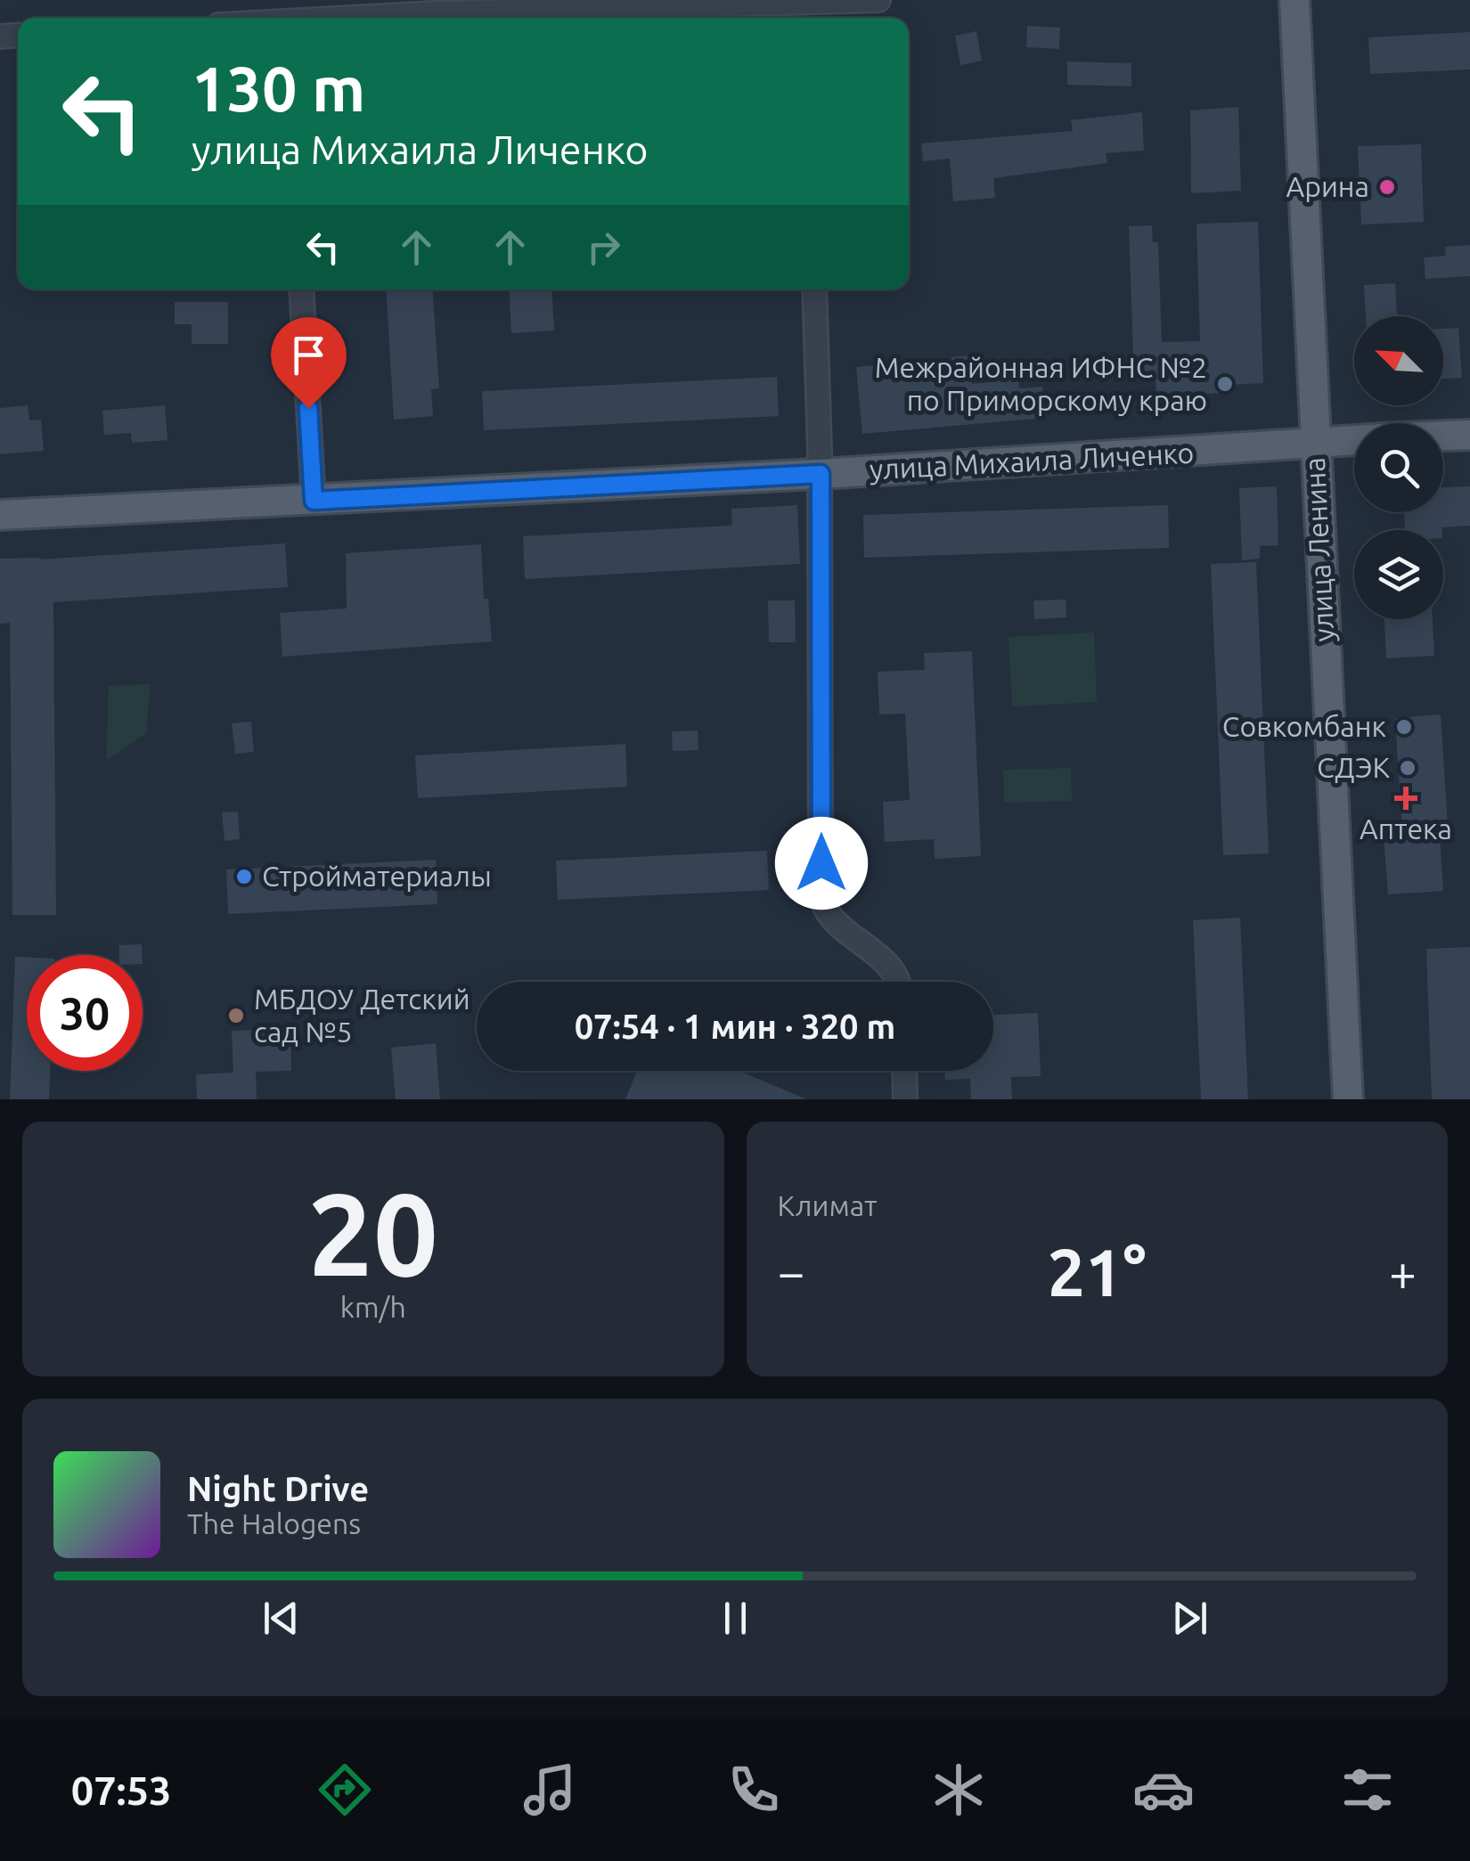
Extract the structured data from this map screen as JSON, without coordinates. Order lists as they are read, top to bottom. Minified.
{"streets":{"main road":["улица Михаила Личенко","улица Ленина"]},"crossings":[["улица Михаила Личенко","улица Ленина"]],"places":{"other":["Арина","Межрайонная ИФНС №2 по Приморскому краю","Совкомбанк","СДЭК","Стройматериалы","МБДОУ Детский сад №5"],"health":["Аптека"]},"north":"top left","page":{"turn":["130 m","улица Михаила Личенко"],"limit":"30","trip":"07:54 · 1 мин · 320 m","tile":[["20","km/h"],"Климат"],"heat":["−","21°","+"],"song":["Night Drive","The Halogens"],"tabs":"07:53"}}
